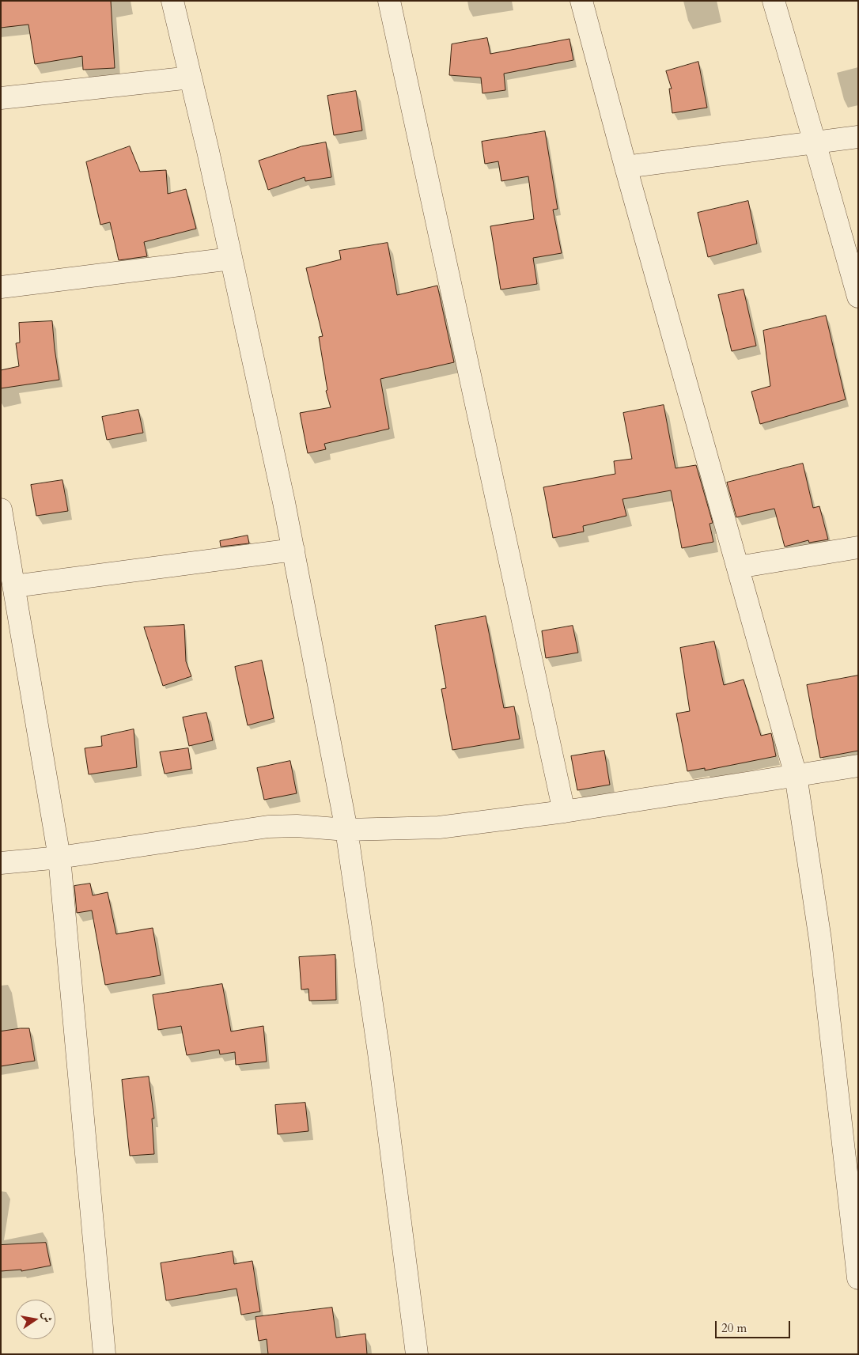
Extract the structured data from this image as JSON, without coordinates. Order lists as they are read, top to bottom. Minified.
{"scale_bar":"20 m","north":"right"}
